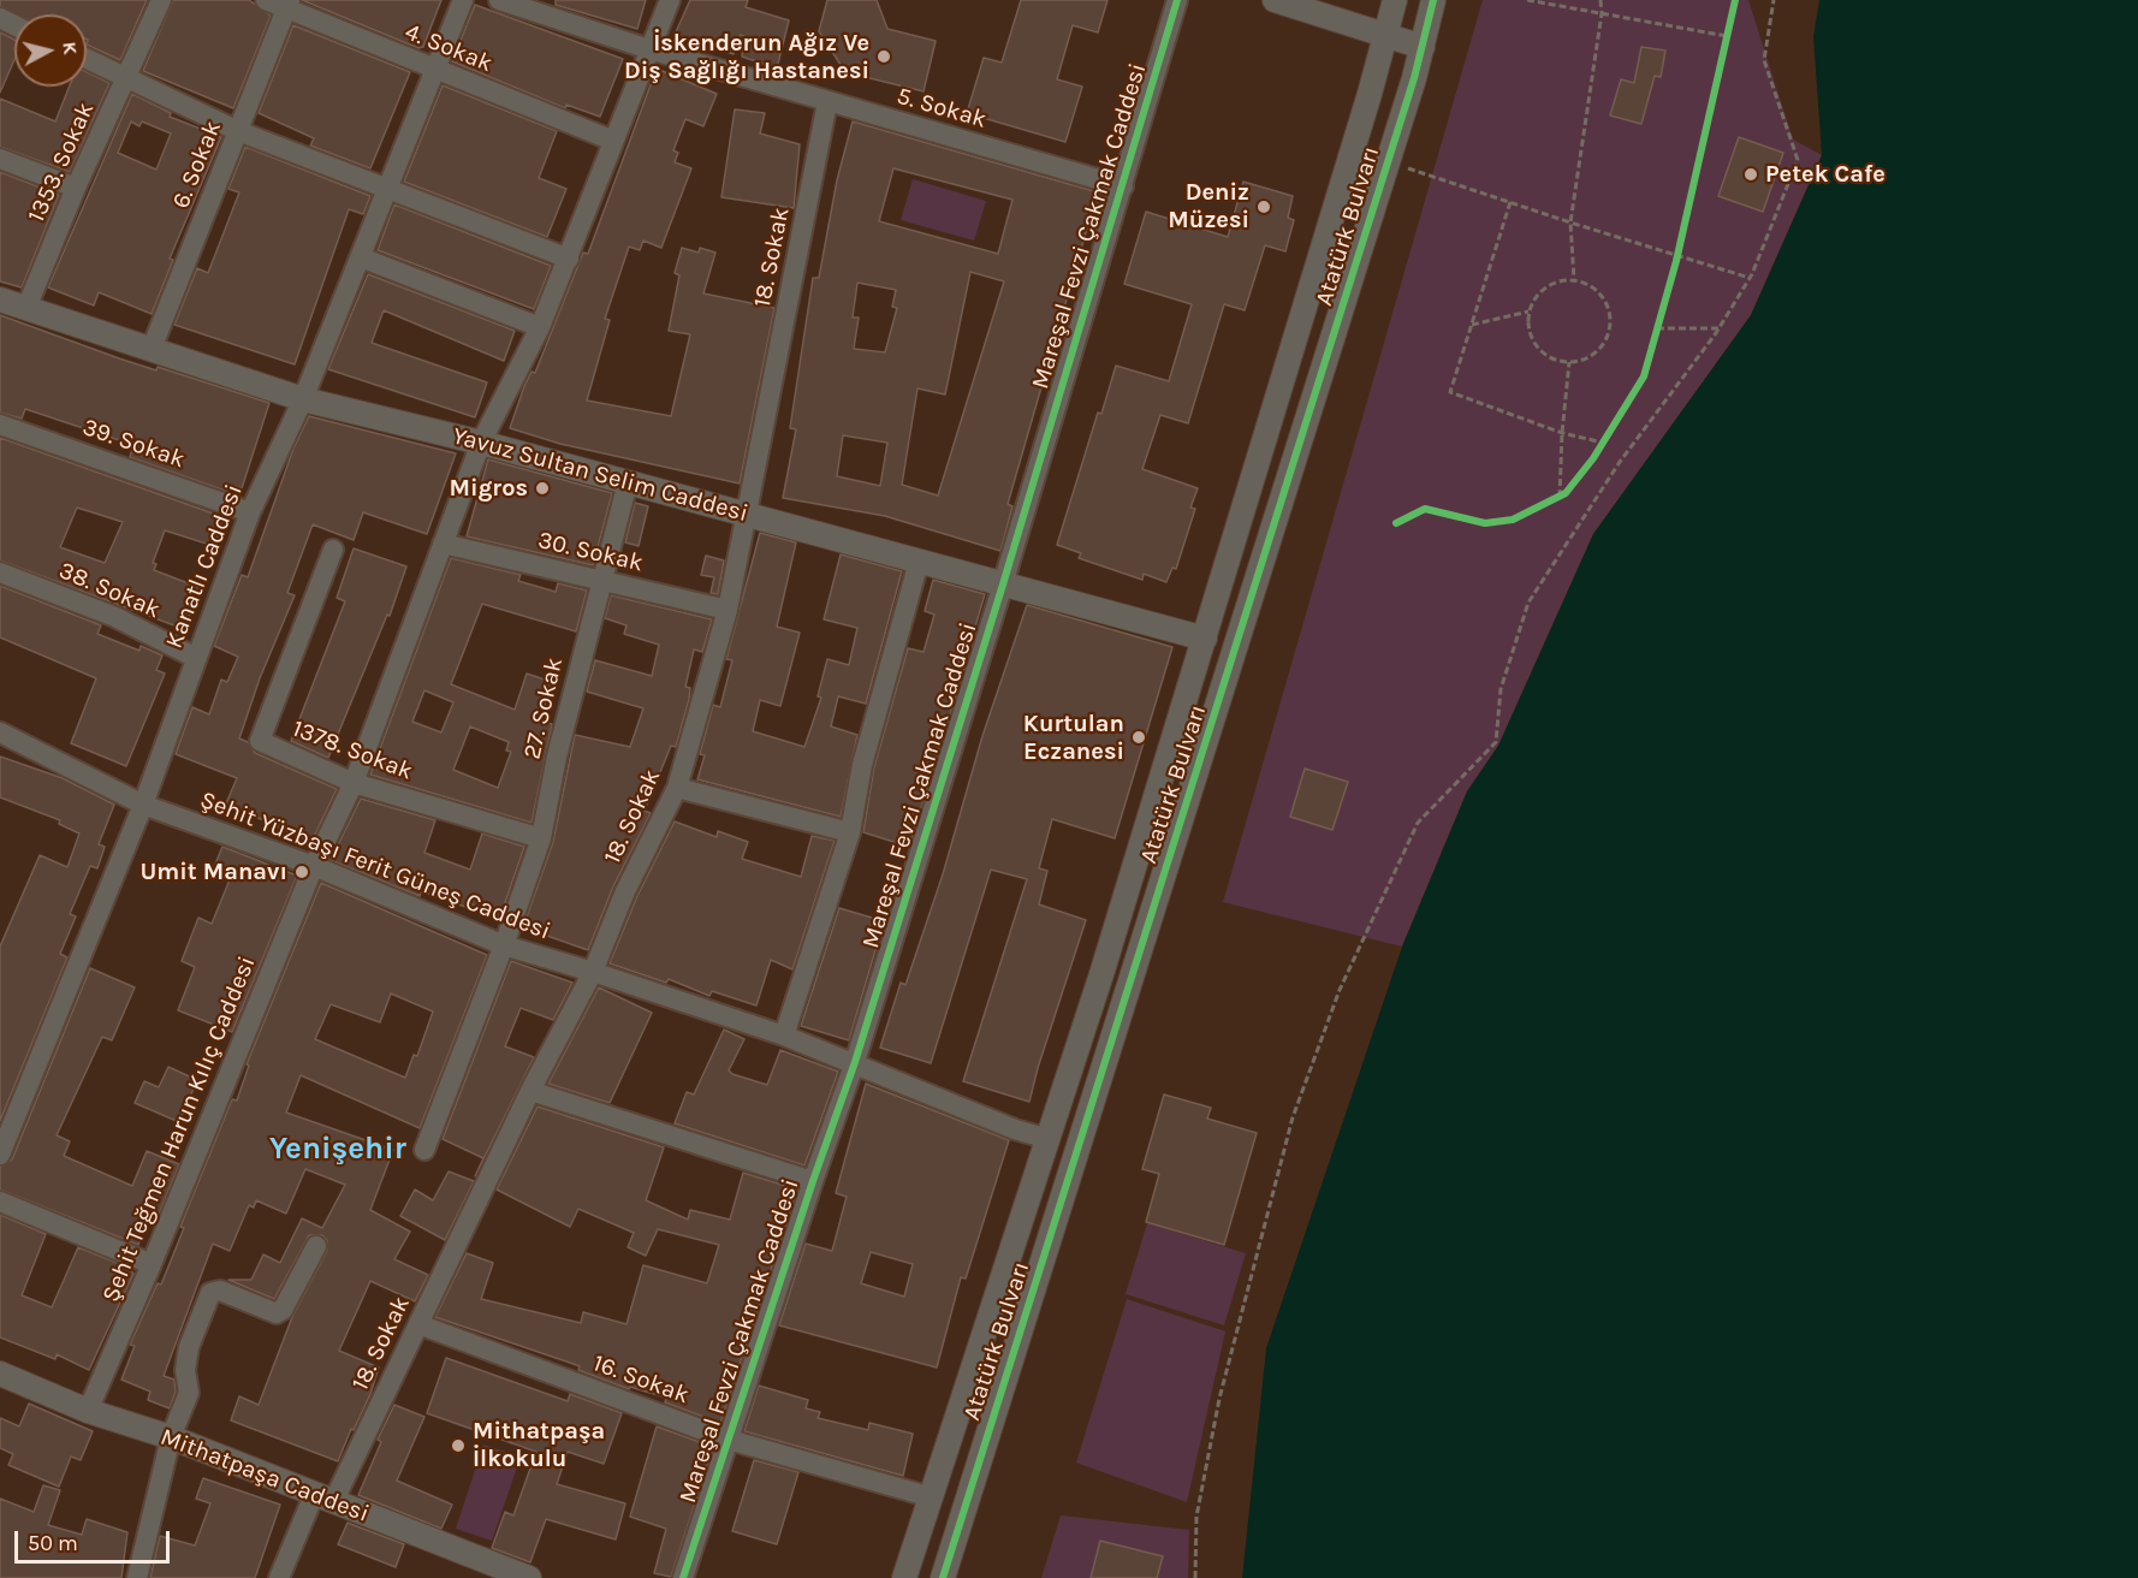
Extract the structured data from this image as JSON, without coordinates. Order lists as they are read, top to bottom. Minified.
{"streets":{"street":["4. Sokak","5. Sokak","1353. Sokak","6. Sokak","Mareşal Fevzi Çakmak Caddesi","Atatürk Bulvarı","18. Sokak","39. Sokak","Yavuz Sultan Selim Caddesi","30. Sokak","Kanatlı Caddesi","38. Sokak","27. Sokak","1378. Sokak","Şehit Yüzbaşı Ferit Güneş Caddesi","Şehit Teğmen Harun Kılıç Caddesi","16. Sokak","Mithatpaşa Caddesi"]},"crossings":[["4. Sokak","6. Sokak"],["4. Sokak","Kanatlı Caddesi"],["5. Sokak","Mareşal Fevzi Çakmak Caddesi"],["5. Sokak","18. Sokak"],["1353. Sokak","Yavuz Sultan Selim Caddesi"],["6. Sokak","Yavuz Sultan Selim Caddesi"],["Mareşal Fevzi Çakmak Caddesi","Yavuz Sultan Selim Caddesi"],["Mareşal Fevzi Çakmak Caddesi","Şehit Yüzbaşı Ferit Güneş Caddesi"],["Mareşal Fevzi Çakmak Caddesi","16. Sokak"],["Atatürk Bulvarı","Yavuz Sultan Selim Caddesi"],["Atatürk Bulvarı","Şehit Yüzbaşı Ferit Güneş Caddesi"],["Atatürk Bulvarı","16. Sokak"],["18. Sokak","Yavuz Sultan Selim Caddesi"],["18. Sokak","30. Sokak"],["18. Sokak","Şehit Yüzbaşı Ferit Güneş Caddesi"],["18. Sokak","16. Sokak"],["18. Sokak","Mithatpaşa Caddesi"],["39. Sokak","Kanatlı Caddesi"],["Yavuz Sultan Selim Caddesi","Kanatlı Caddesi"],["Yavuz Sultan Selim Caddesi","27. Sokak"],["30. Sokak","27. Sokak"],["Kanatlı Caddesi","38. Sokak"],["Kanatlı Caddesi","Şehit Yüzbaşı Ferit Güneş Caddesi"],["27. Sokak","1378. Sokak"],["27. Sokak","Şehit Yüzbaşı Ferit Güneş Caddesi"],["Şehit Yüzbaşı Ferit Güneş Caddesi","Şehit Teğmen Harun Kılıç Caddesi"],["Şehit Teğmen Harun Kılıç Caddesi","Mithatpaşa Caddesi"]],"districts":["Yenişehir"],"places":["İskenderun Ağız Ve Diş Sağlığı Hastanesi","Petek Cafe","Deniz Müzesi","Migros","Kurtulan Eczanesi","Umit Manavı","Mithatpaşa İlkokulu"],"scale_bar":"50 m","north":"right"}
